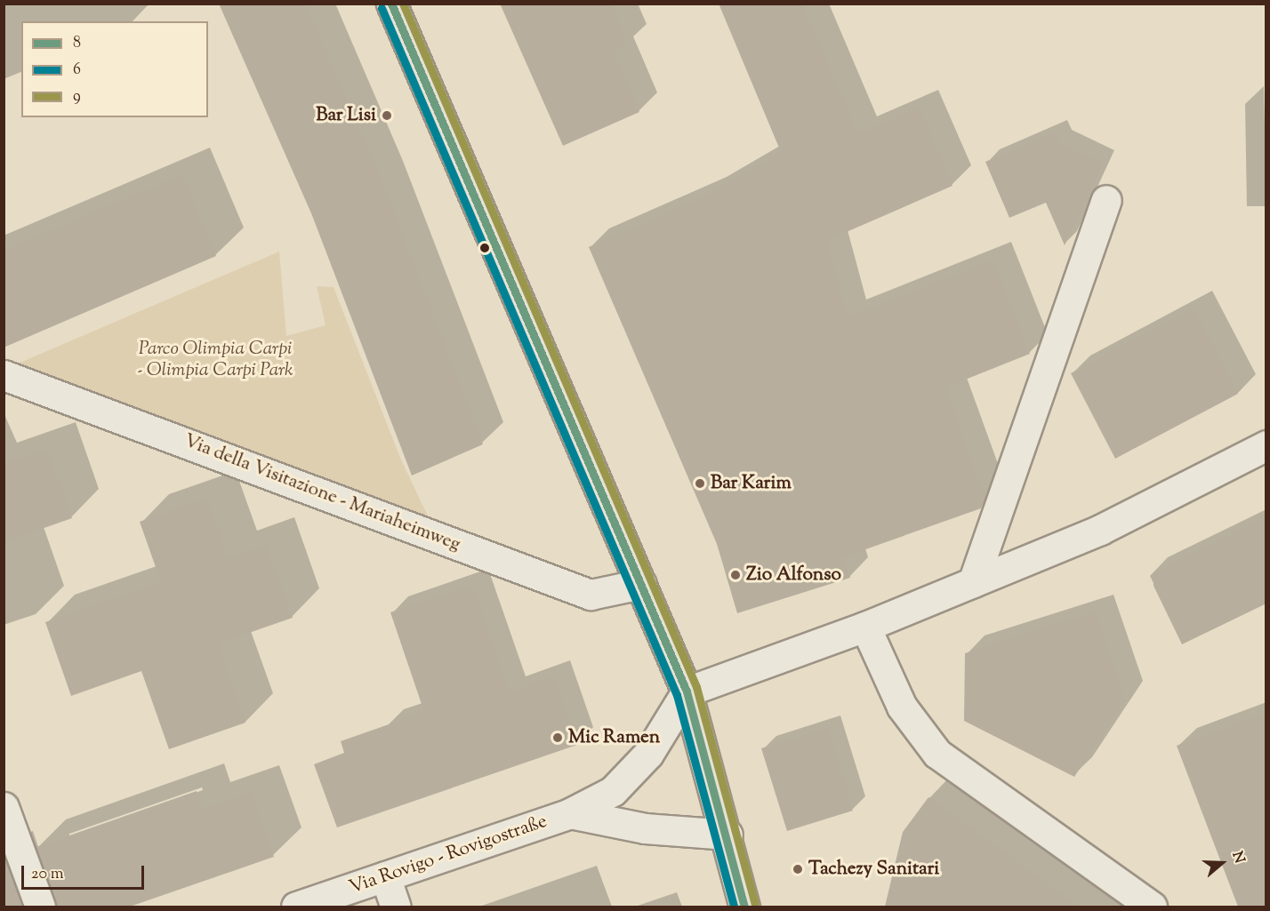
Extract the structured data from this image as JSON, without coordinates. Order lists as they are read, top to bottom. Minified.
{"streets":{"street":["Via della Visitazione - Mariaheimweg","Via Rovigo - Rovigostraße"]},"parks":["Parco Olimpia Carpi - Olimpia Carpi Park"],"places":["Bar Lisi","Bar Karim","Zio Alfonso","Mic Ramen","Tachezy Sanitari"],"lines":["transit line 8","transit line 9","transit line 6"],"legend":["8","6","9"],"scale_bar":"20 m","north":"right"}
